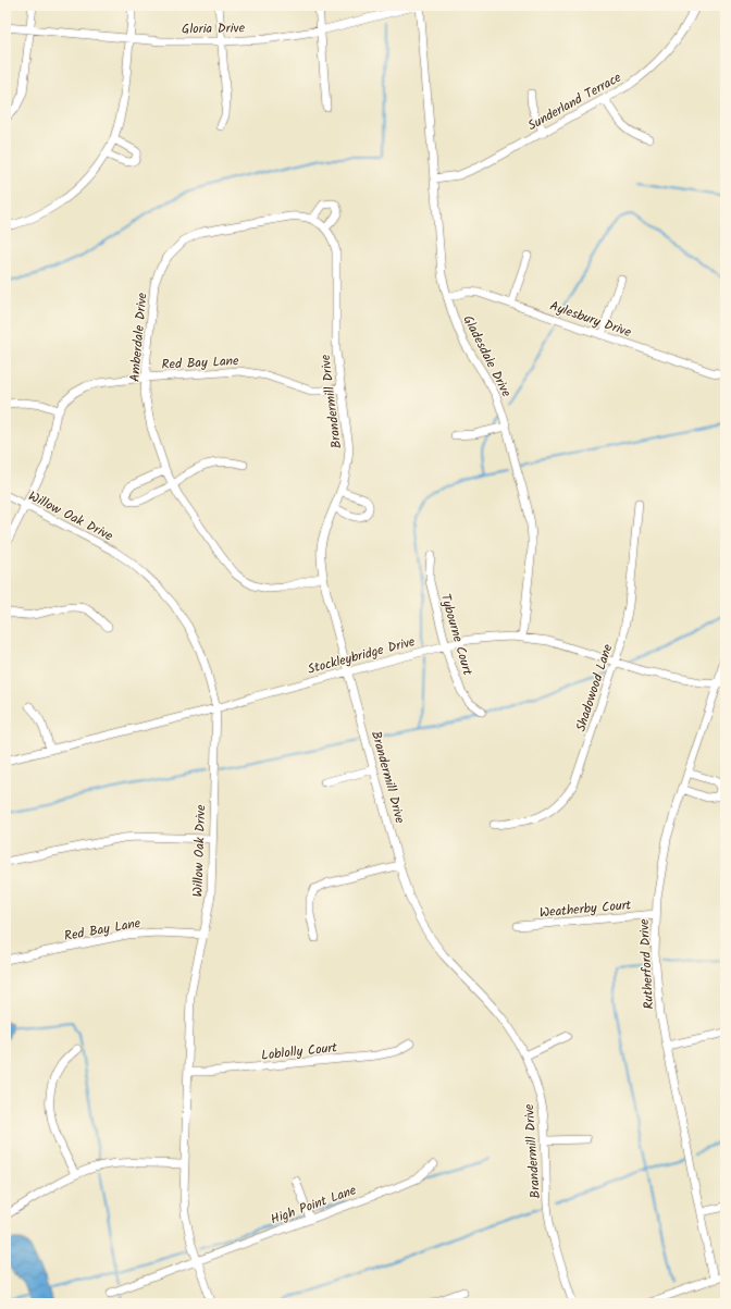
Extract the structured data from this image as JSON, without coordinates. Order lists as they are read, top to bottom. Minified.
{"streets":{"street":["Gloria Drive","Sunderland Terrace","Aylesbury Drive","Amberdale Drive","Gladesdale Drive","Red Bay Lane","Brandermill Drive","Willow Oak Drive","Tybourne Court","Stockleybridge Drive","Shadowood Lane","Weatherby Court","Rutherford Drive","Loblolly Court","High Point Lane"]},"crossings":[["Gloria Drive","Gladesdale Drive"],["Sunderland Terrace","Gladesdale Drive"],["Aylesbury Drive","Gladesdale Drive"],["Amberdale Drive","Red Bay Lane"],["Amberdale Drive","Brandermill Drive"],["Gladesdale Drive","Stockleybridge Drive"],["Red Bay Lane","Brandermill Drive"],["Red Bay Lane","Willow Oak Drive"],["Brandermill Drive","Stockleybridge Drive"],["Willow Oak Drive","Stockleybridge Drive"],["Willow Oak Drive","Loblolly Court"],["Willow Oak Drive","High Point Lane"],["Tybourne Court","Stockleybridge Drive"],["Stockleybridge Drive","Shadowood Lane"],["Stockleybridge Drive","Rutherford Drive"],["Weatherby Court","Rutherford Drive"]]}
